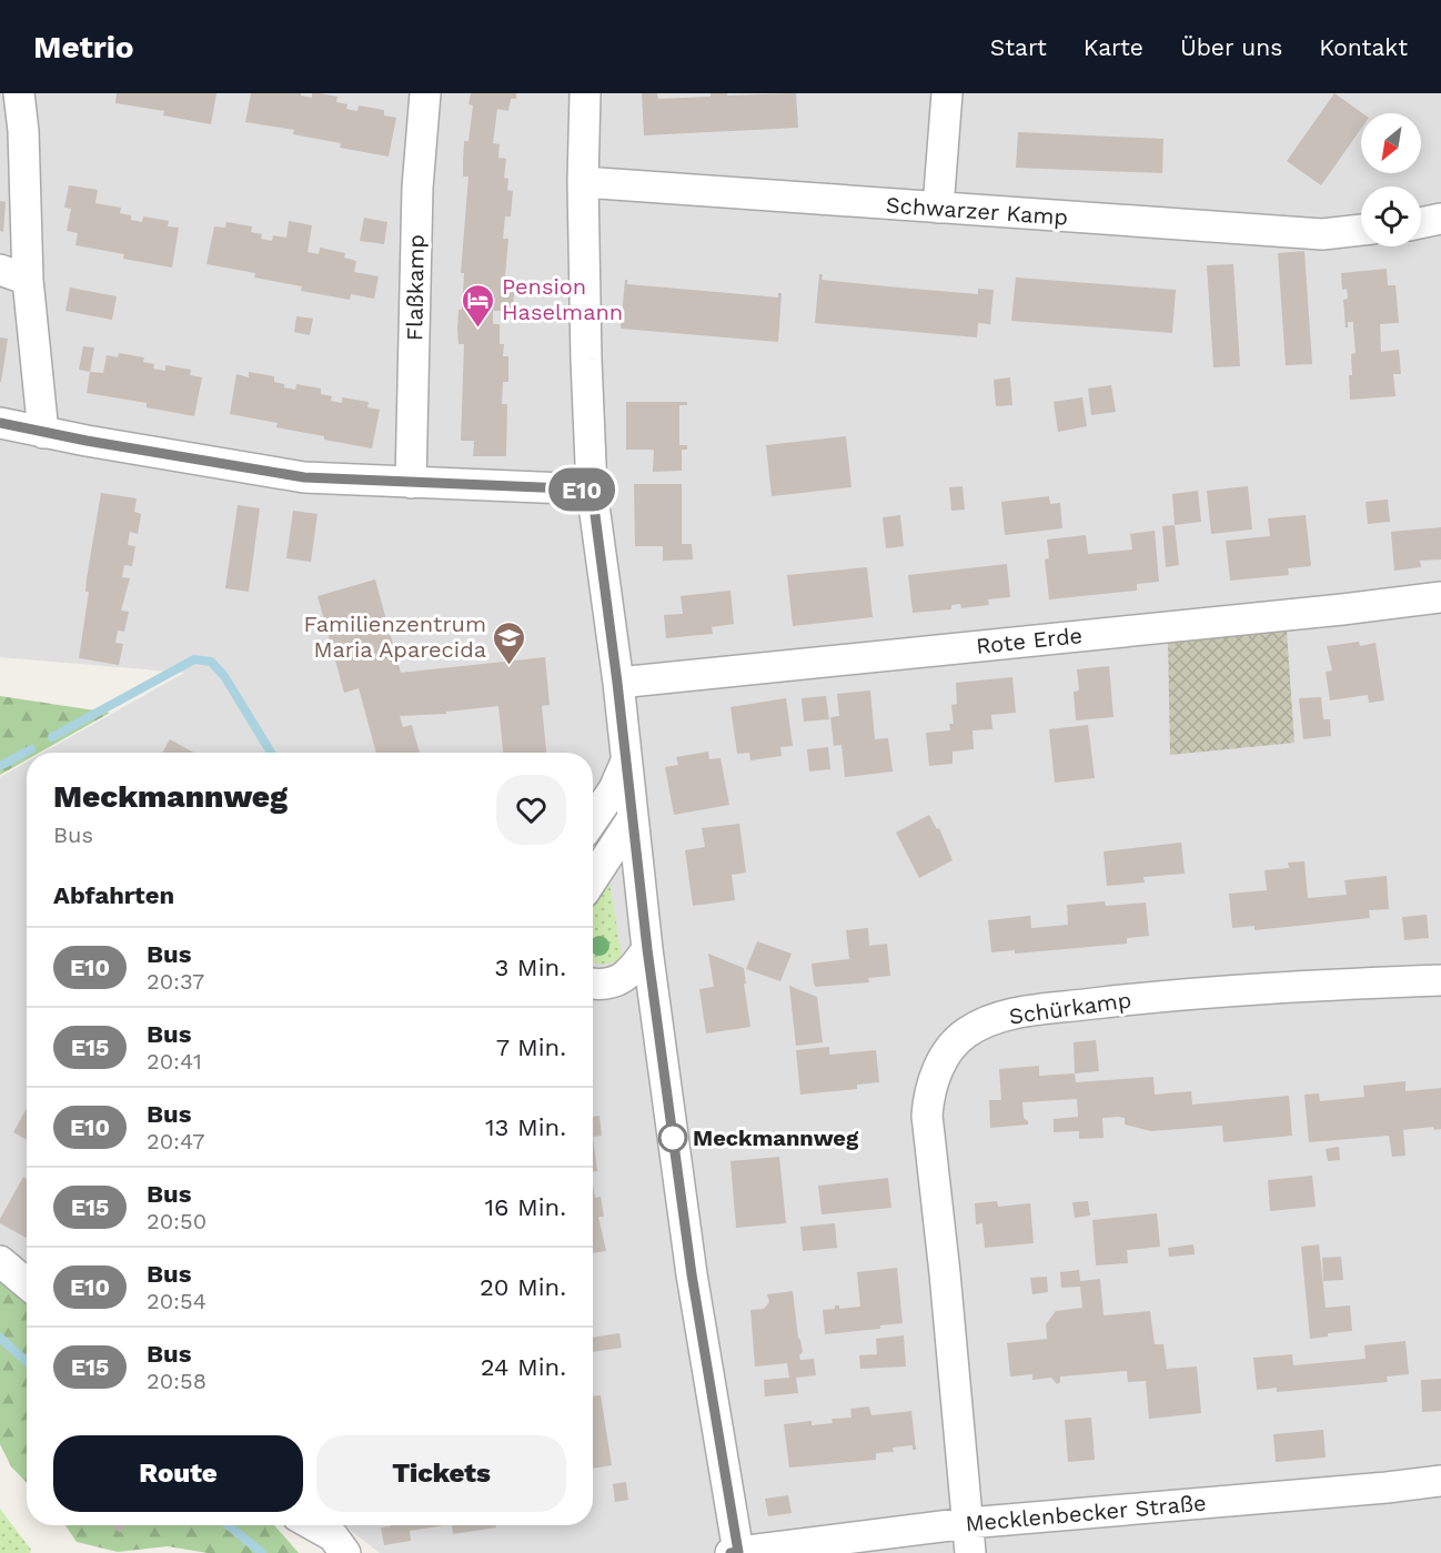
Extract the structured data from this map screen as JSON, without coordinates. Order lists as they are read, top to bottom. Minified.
{"streets":{"street":["Schwarzer Kamp","Flaßkamp","Rote Erde","Schürkamp","Mecklenbecker Straße"]},"crossings":[["Schürkamp","Mecklenbecker Straße"]],"places":{"hotel":["Pension Haselmann"],"school or university":["Familienzentrum Maria Aparecida"],"other":["Meckmannweg"]},"lines":["bus line E10"],"north":"bottom left","page":{"header":"Metrio","nav":["Start","Karte","Über uns","Kontakt"],"on_map":"E10","heading":[["Meckmannweg","Bus"],"Abfahrten"],"list":[{"mark":"E10","name":"Bus","note":"20:37","value":"3 Min."},{"mark":"E15","name":"Bus","note":"20:41","value":"7 Min."},{"mark":"E10","name":"Bus","note":"20:47","value":"13 Min."},{"mark":"E15","name":"Bus","note":"20:50","value":"16 Min."},{"mark":"E10","name":"Bus","note":"20:54","value":"20 Min."},{"mark":"E15","name":"Bus","note":"20:58","value":"24 Min."}],"buttons":["Route","Tickets"]}}
